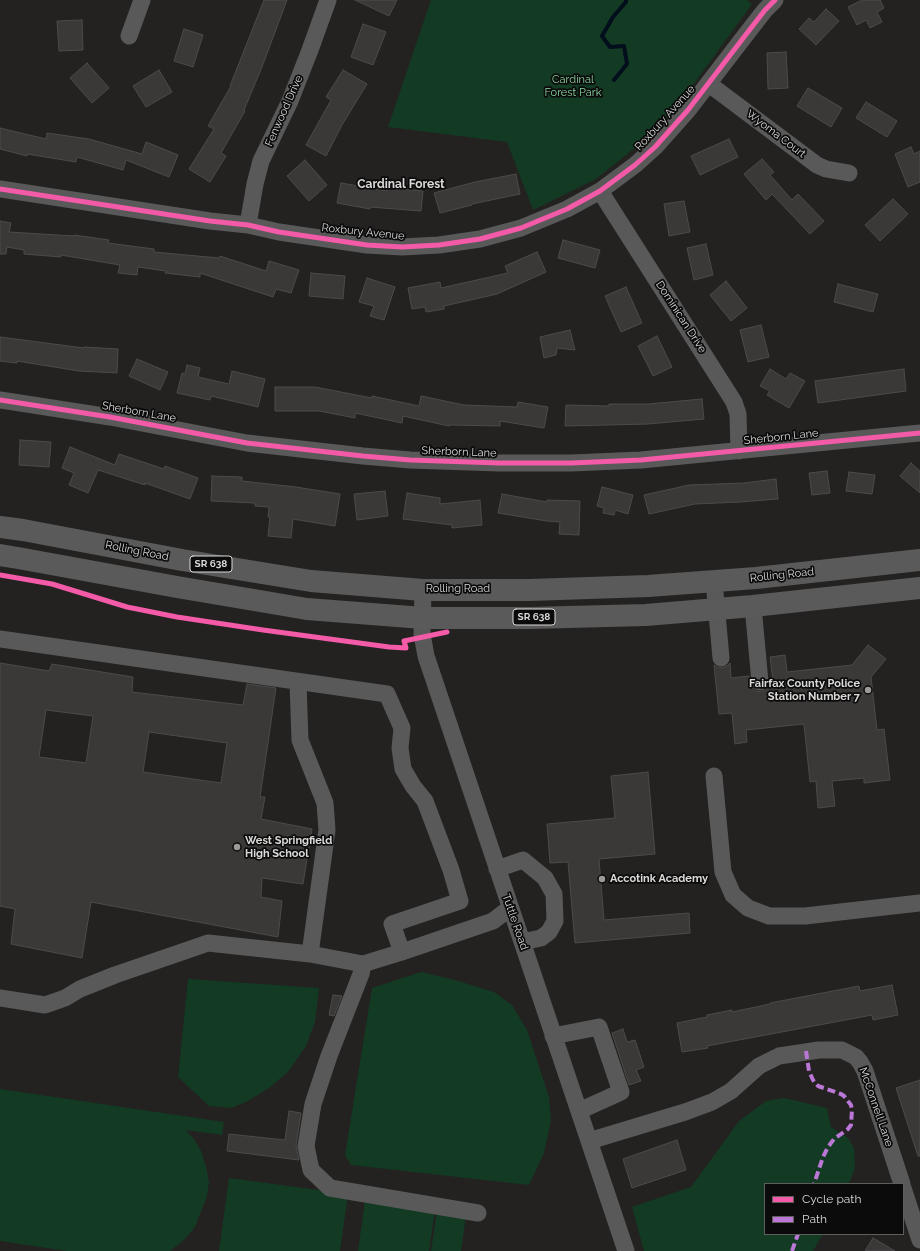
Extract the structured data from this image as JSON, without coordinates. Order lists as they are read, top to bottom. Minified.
{"streets":{"main road":["Rolling Road","SR 638"],"street":["Fenwood Drive","Roxbury Avenue","Wyoma Court","Dominican Drive","Sherborn Lane","Tuttle Road","McConnell Lane"]},"crossings":[["Fenwood Drive","Roxbury Avenue"],["Roxbury Avenue","Wyoma Court"],["Roxbury Avenue","Dominican Drive"],["Dominican Drive","Sherborn Lane"],["Rolling Road","Tuttle Road"],["SR 638","Tuttle Road"],["Tuttle Road","McConnell Lane"]],"districts":["Cardinal Forest"],"parks":["Cardinal Forest Park"],"places":["Fairfax County Police Station Number 7","West Springfield High School","Accotink Academy"],"legend":["Cycle path","Path"]}
